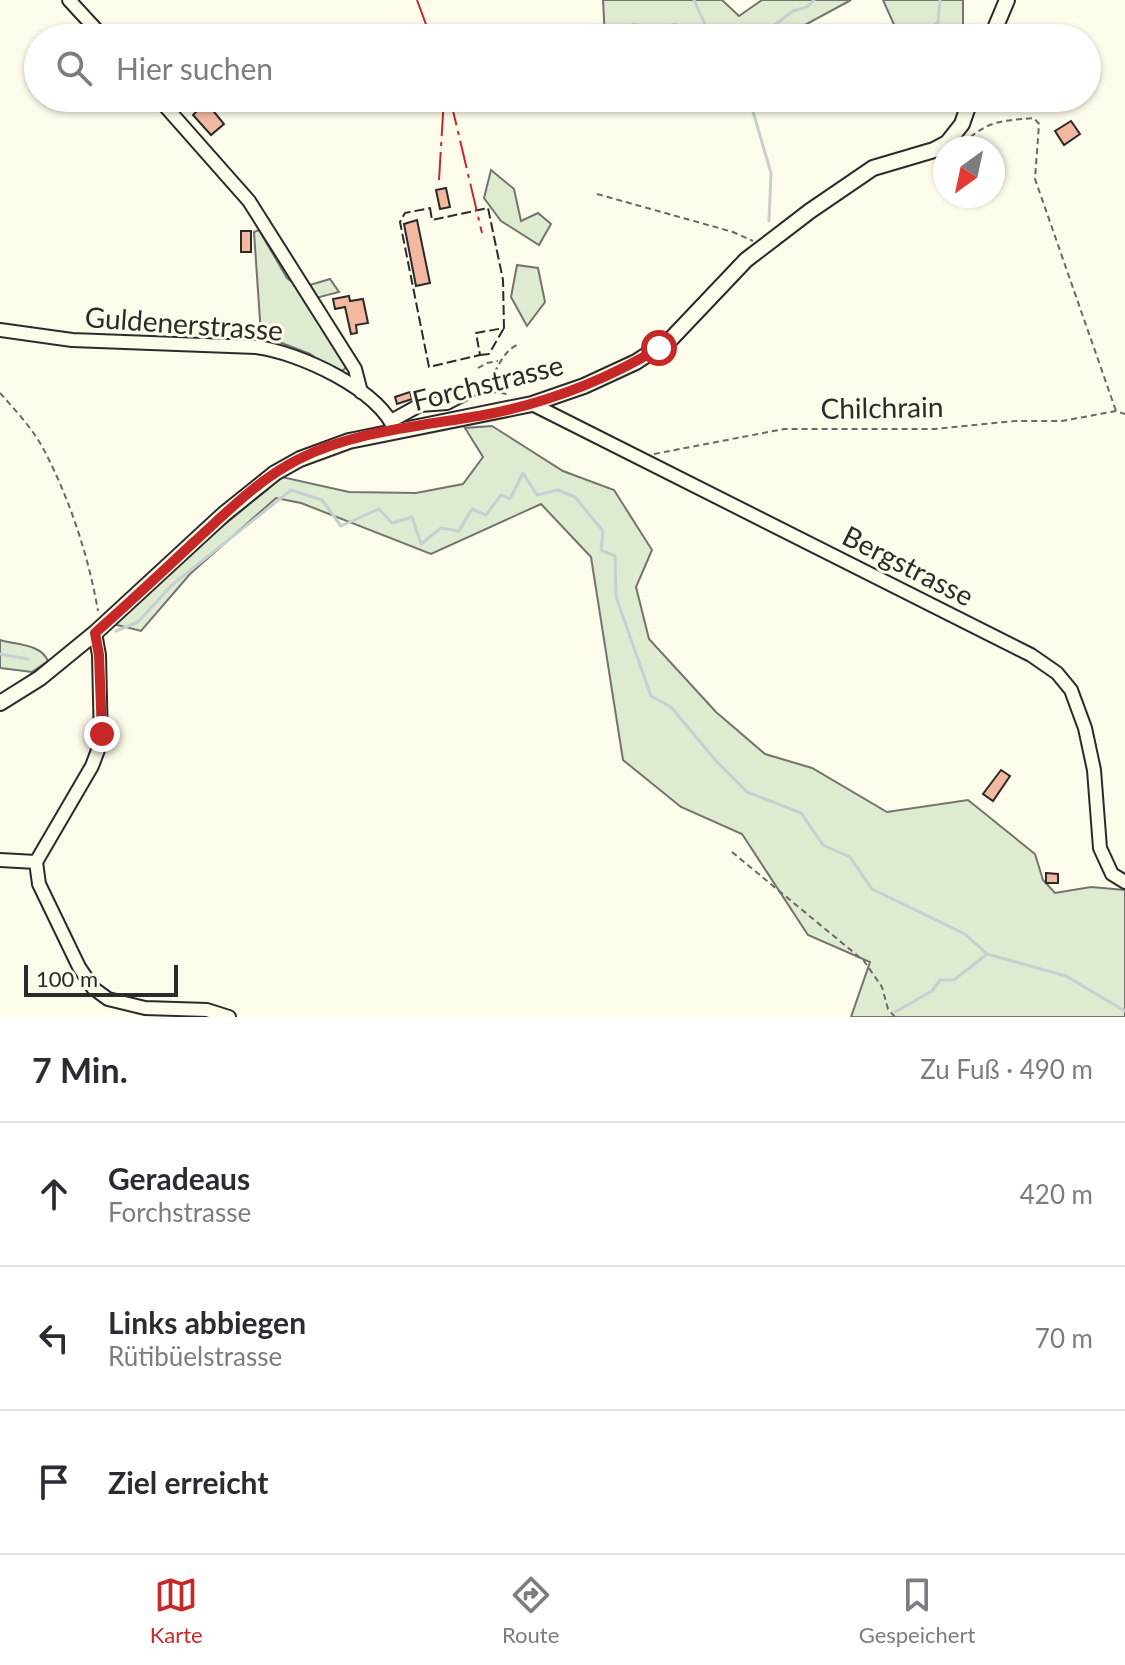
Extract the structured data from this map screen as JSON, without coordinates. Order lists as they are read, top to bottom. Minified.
{"streets":{"main road":["Forchstrasse"],"street":["Guldenerstrasse","Bergstrasse"],"path":["Chilchrain"]},"crossings":[["Guldenerstrasse","Forchstrasse"],["Forchstrasse","Bergstrasse"],["Chilchrain","Bergstrasse"]],"scale_bar":"100 m","north":"bottom left","page":{"search":"Hier suchen","scale":"100 m","heading":["7 Min.","Zu Fuß · 490 m"],"list":[["Geradeaus","Forchstrasse","420 m"],["Links abbiegen","Rütibüelstrasse","70 m"],"Ziel erreicht"],"nav":["Karte","Route","Gespeichert"]}}
